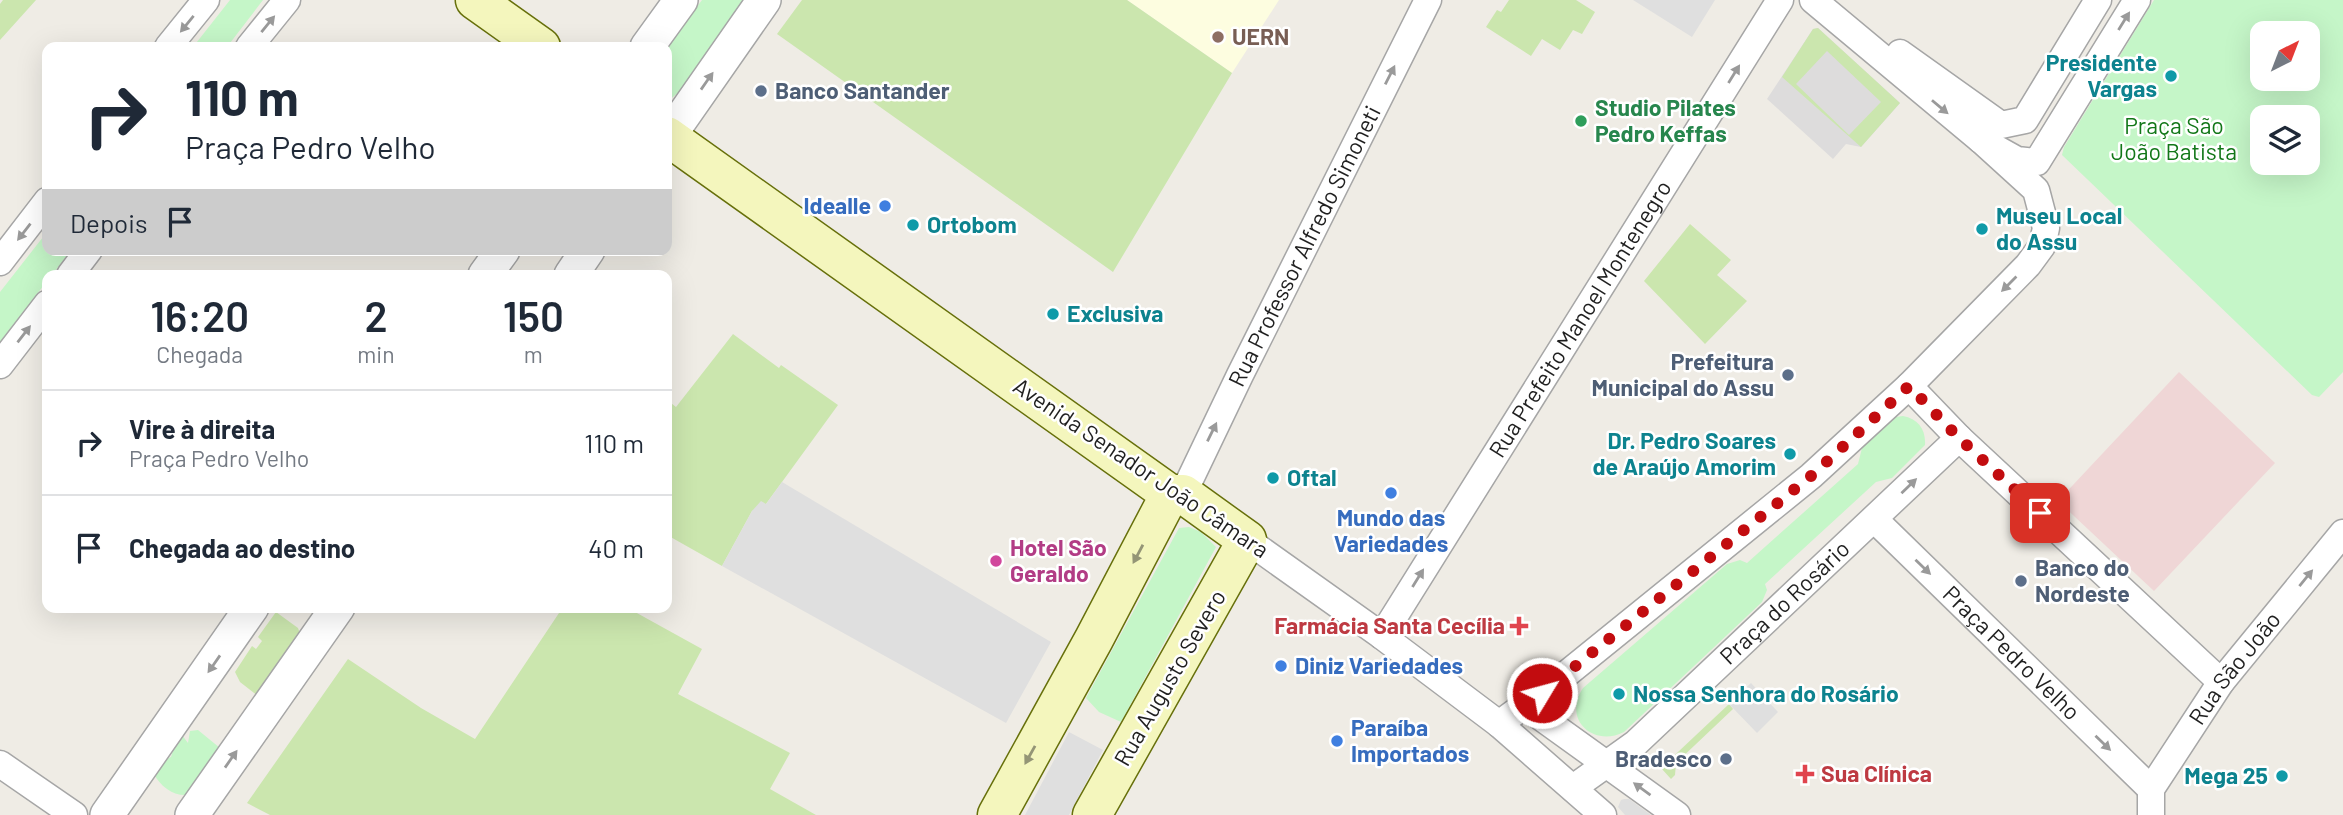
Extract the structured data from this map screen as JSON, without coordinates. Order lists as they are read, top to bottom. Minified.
{"streets":{"main road":["Avenida Senador João Câmara","Rua Augusto Severo"],"street":["Rua Professor Alfredo Simoneti","Rua Prefeito Manoel Montenegro","Praça do Rosário","Praça Pedro Velho","Rua São João"]},"crossings":[["Rua Professor Alfredo Simoneti","Avenida Senador João Câmara"],["Rua Prefeito Manoel Montenegro","Avenida Senador João Câmara"],["Avenida Senador João Câmara","Praça do Rosário"],["Avenida Senador João Câmara","Rua Augusto Severo"],["Praça do Rosário","Praça Pedro Velho"],["Praça Pedro Velho","Rua São João"]],"one_way":["Rua Professor Alfredo Simoneti","Rua São João"],"parks":["Praça São João Batista"],"places":{"other":["UERN","Presidente Vargas","Banco Santander","Studio Pilates Pedro Keffas","Idealle","Ortobom","Museu Local do Assu","Exclusiva","Prefeitura Municipal do Assu","Dr. Pedro Soares de Araújo Amorim","Oftal","Mundo das Variedades","Hotel São Geraldo","Banco do Nordeste","Diniz Variedades","Nossa Senhora do Rosário","Paraíba Importados","Bradesco","Mega 25"],"health":["Farmácia Santa Cecília","Sua Clínica"]},"north":"top right","page":{"turn":["110 m","Praça Pedro Velho"],"then":"Depois","eta":["16:20","Chegada","2","min","150","m"],"list":[{"name":"Vire à direita","note":"Praça Pedro Velho","value":"110 m"},{"name":"Chegada ao destino","value":"40 m"}]}}
